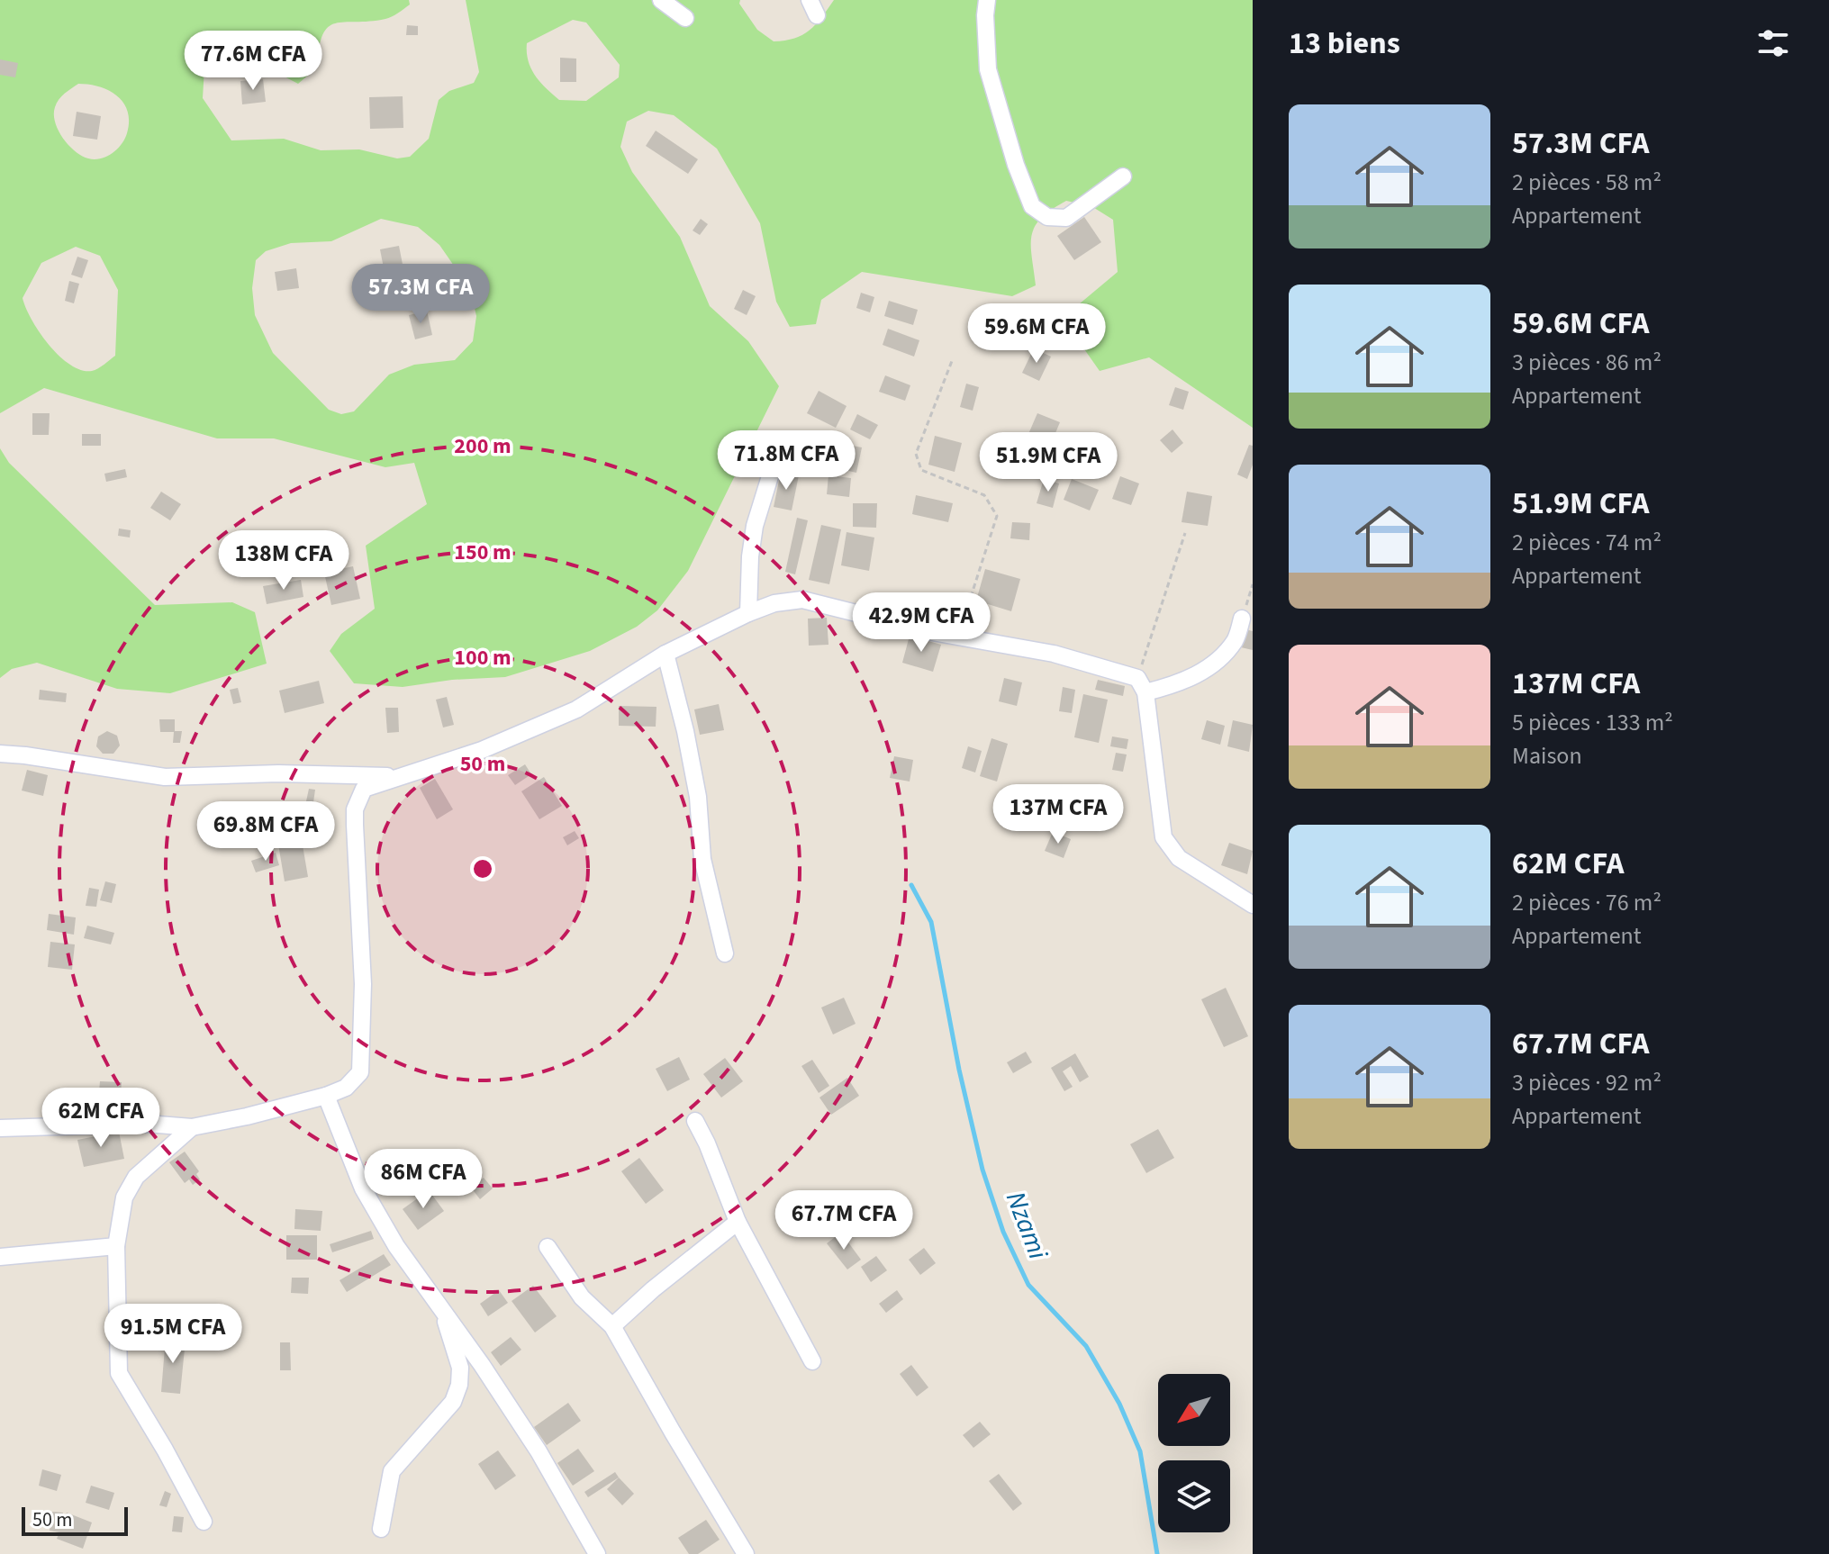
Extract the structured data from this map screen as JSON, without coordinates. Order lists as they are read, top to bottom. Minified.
{"water":["Nzami"],"scale_bar":"50 m","north":"bottom left","page":{"heading":"13 biens","price":["77.6M CFA","57.3M CFA","59.6M CFA","71.8M CFA","51.9M CFA","138M CFA","42.9M CFA","137M CFA","69.8M CFA","62M CFA","86M CFA","67.7M CFA","91.5M CFA"],"list":[{"name":"57.3M CFA","note":"2 pièces · 58 m² · Appartement"},{"name":"59.6M CFA","note":"3 pièces · 86 m² · Appartement"},{"name":"51.9M CFA","note":"2 pièces · 74 m² · Appartement"},{"name":"137M CFA","note":"5 pièces · 133 m² · Maison"},{"name":"62M CFA","note":"2 pièces · 76 m² · Appartement"},{"name":"67.7M CFA","note":"3 pièces · 92 m² · Appartement"}],"scale":"50 m"},"rings":["200 m","150 m","100 m","50 m"]}
